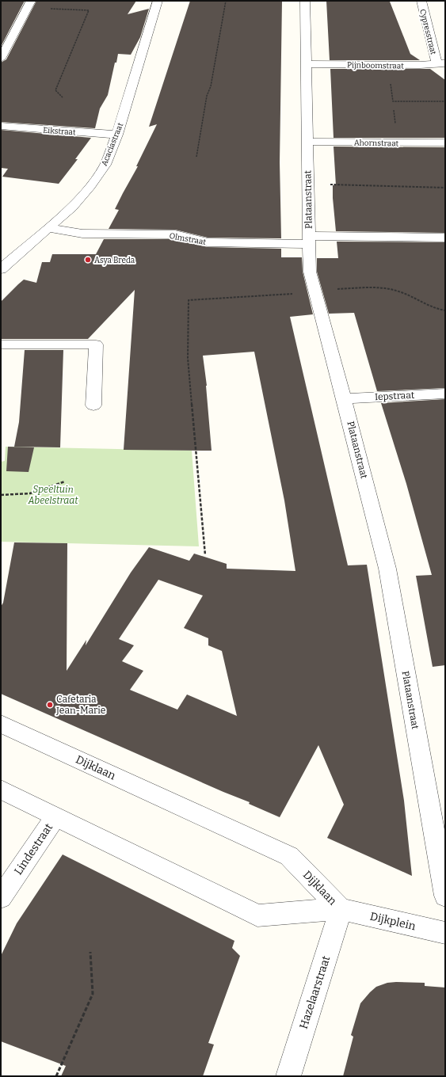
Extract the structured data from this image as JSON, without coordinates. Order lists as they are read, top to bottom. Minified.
{"streets":{"street":["Cypresstraat","Pijnboomstraat","Eikstraat","Ahornstraat","Acaciastraat","Plataanstraat","Olmstraat","Iepstraat","Dijklaan","Lindestraat","Dijkplein","Hazelaarstraat"]},"crossings":[["Cypresstraat","Pijnboomstraat"],["Pijnboomstraat","Plataanstraat"],["Eikstraat","Acaciastraat"],["Ahornstraat","Plataanstraat"],["Acaciastraat","Olmstraat"],["Plataanstraat","Olmstraat"],["Plataanstraat","Iepstraat"],["Dijklaan","Lindestraat"],["Dijklaan","Dijkplein"],["Dijklaan","Hazelaarstraat"],["Dijkplein","Hazelaarstraat"]],"parks":["Speeltuin Abeelstraat"],"places":["Asya Breda","Cafetaria Jean-Marie"]}
